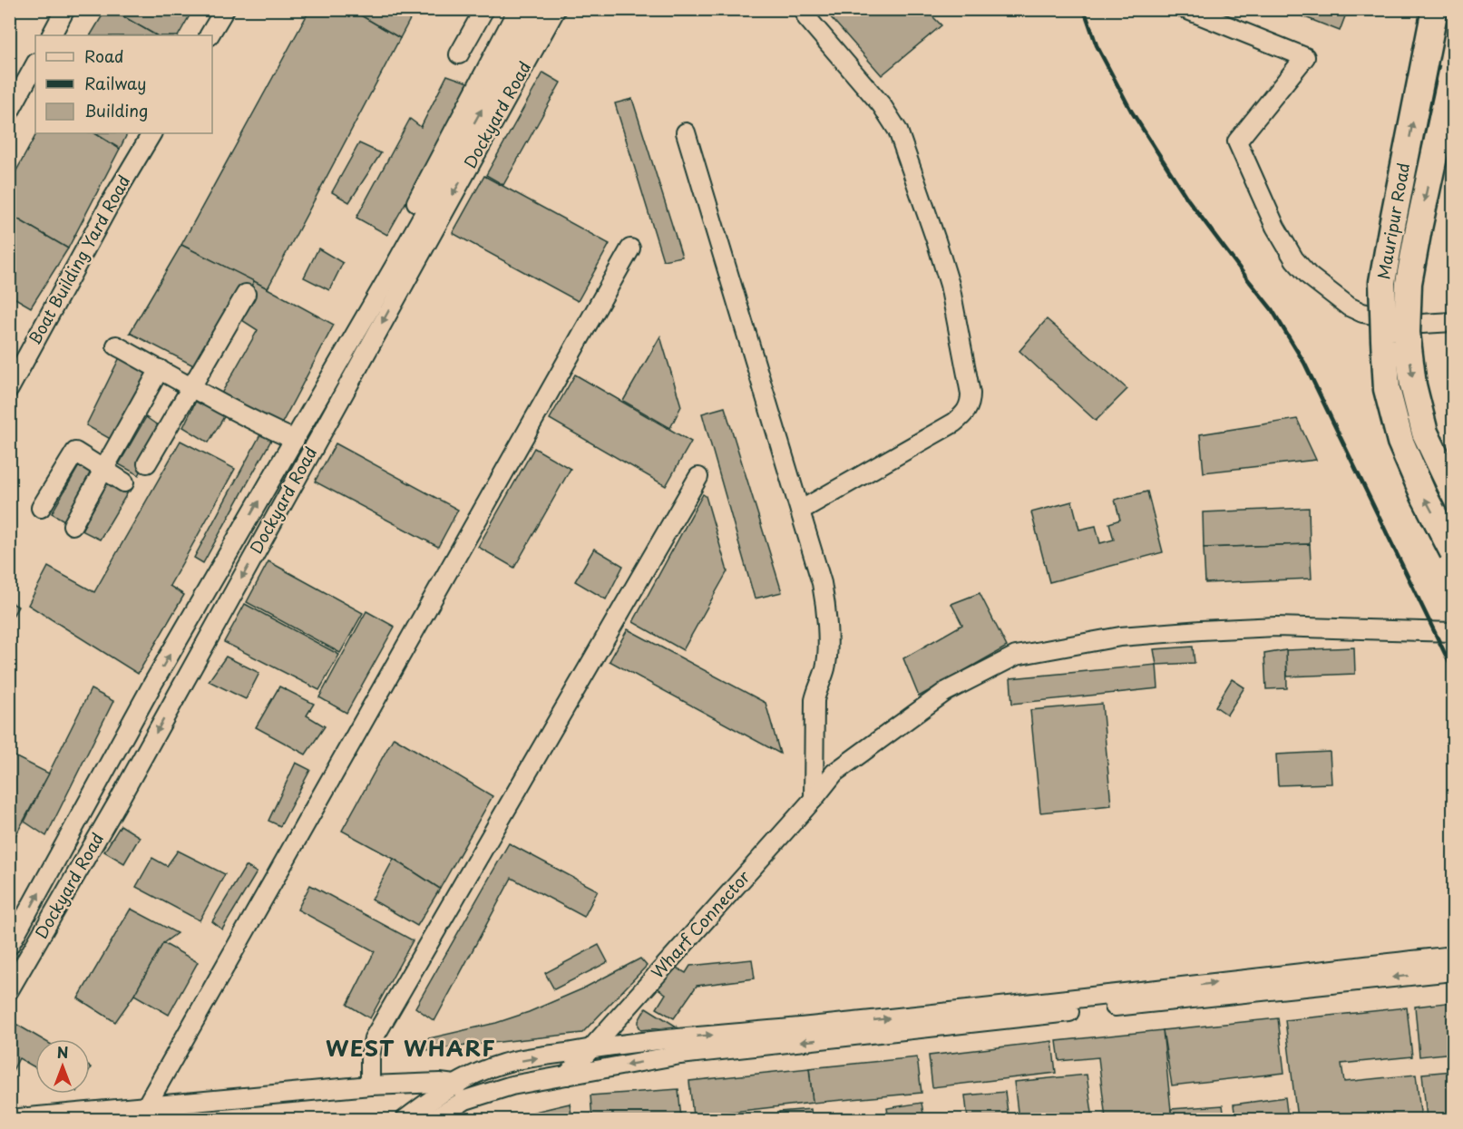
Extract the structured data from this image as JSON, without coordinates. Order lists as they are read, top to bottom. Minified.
{"streets":{"highway":["Mauripur Road"],"street":["Dockyard Road","Boat Building Yard Road","Wharf Connector"]},"districts":["WEST WHARF"],"legend":["Road","Railway","Building"],"north":"top"}
